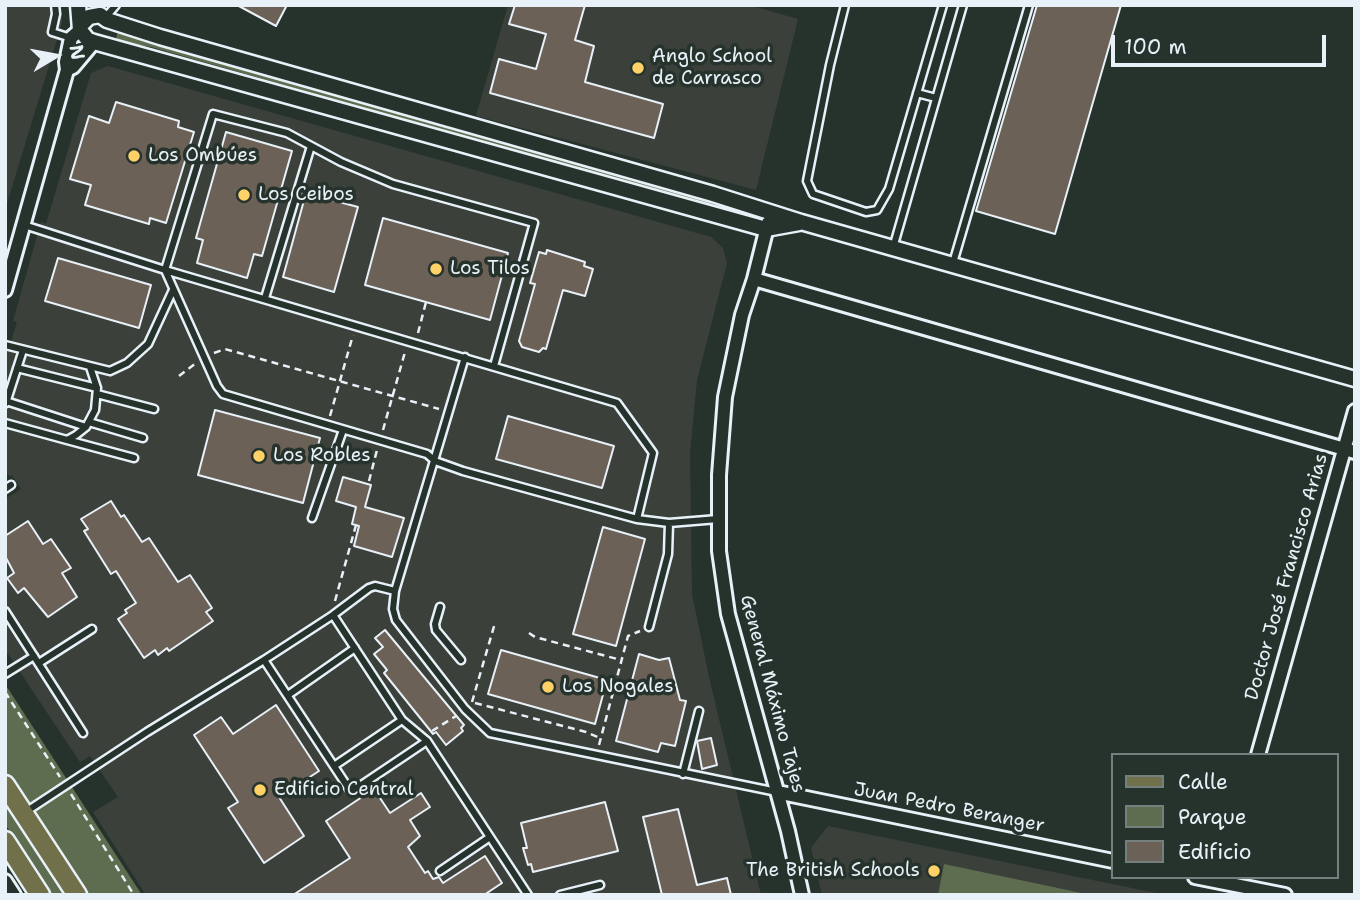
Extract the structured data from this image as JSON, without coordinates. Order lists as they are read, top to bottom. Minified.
{"streets":{"street":["Doctor José Francisco Arias","General Máximo Tajes","Juan Pedro Beranger"]},"crossings":[["General Máximo Tajes","Juan Pedro Beranger"]],"places":["Anglo School de Carrasco","Los Ombúes","Los Ceibos","Los Tilos","Los Robles","Los Nogales","Edificio Central","The British Schools"],"legend":["Calle","Parque","Edificio"],"scale_bar":"100 m","north":"right"}
